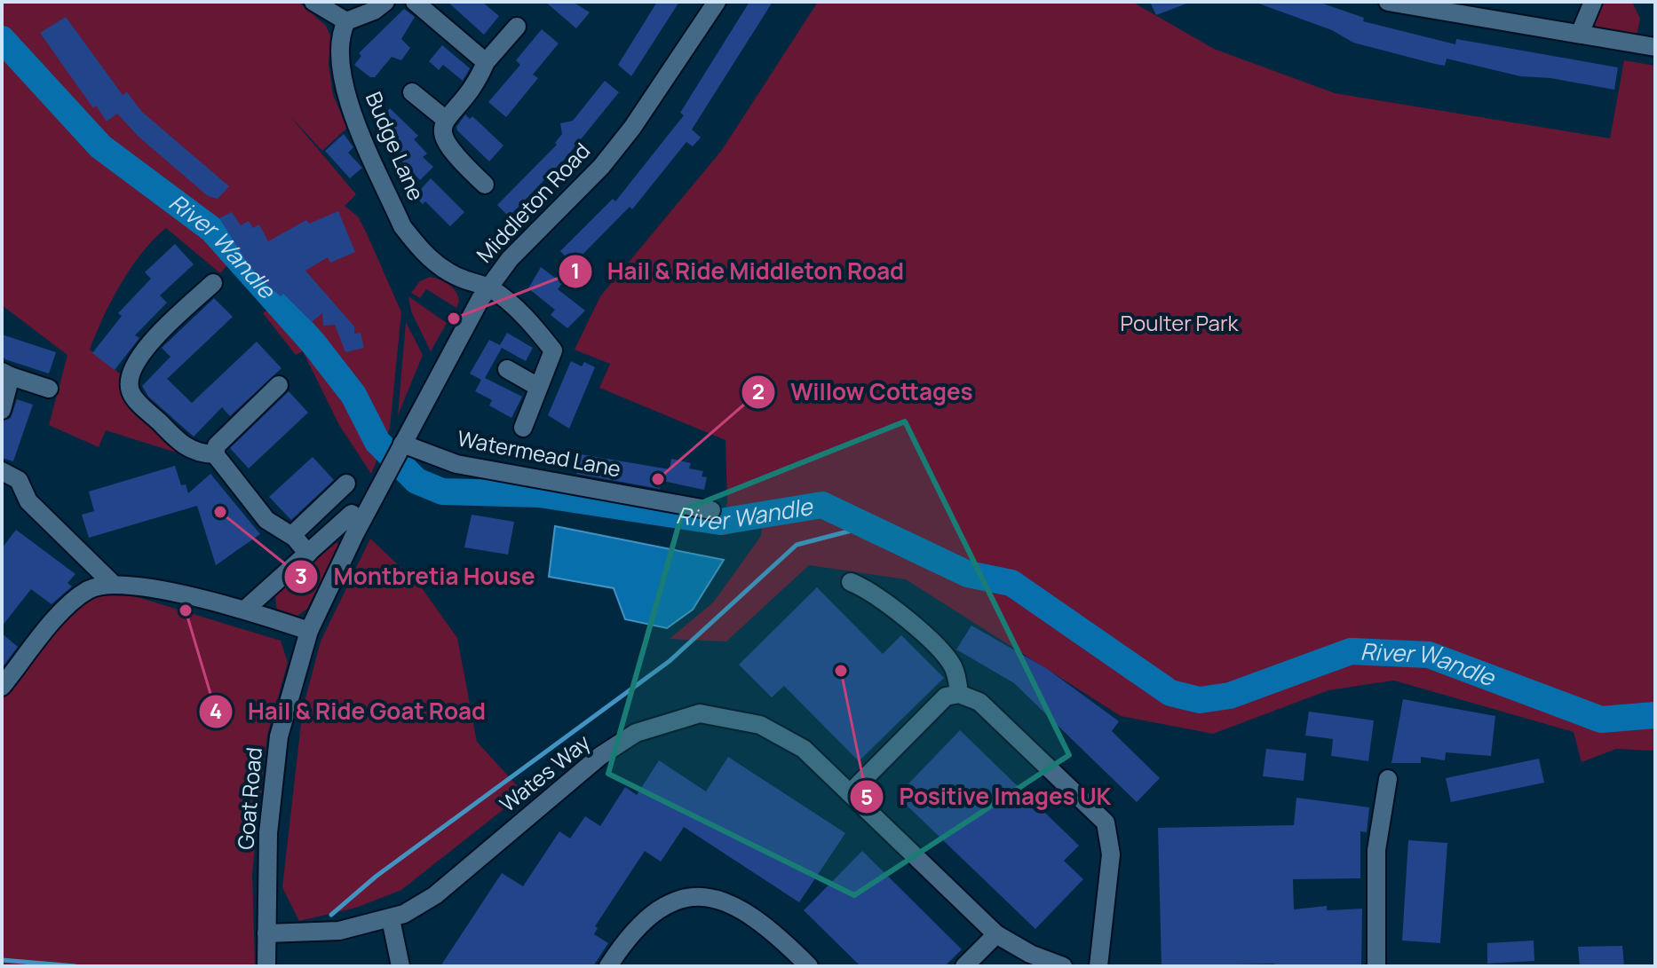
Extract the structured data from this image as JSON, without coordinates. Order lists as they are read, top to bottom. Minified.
{"streets":{"street":["Budge Lane","Middleton Road","Watermead Lane","Wates Way","Goat Road"]},"crossings":[["Budge Lane","Middleton Road"],["Middleton Road","Watermead Lane"],["Middleton Road","Goat Road"],["Wates Way","Goat Road"]],"water":["River Wandle"],"parks":["Poulter Park"],"places":["Hail & Ride Middleton Road","Willow Cottages","Montbretia House","Hail & Ride Goat Road","Positive Images UK"]}
